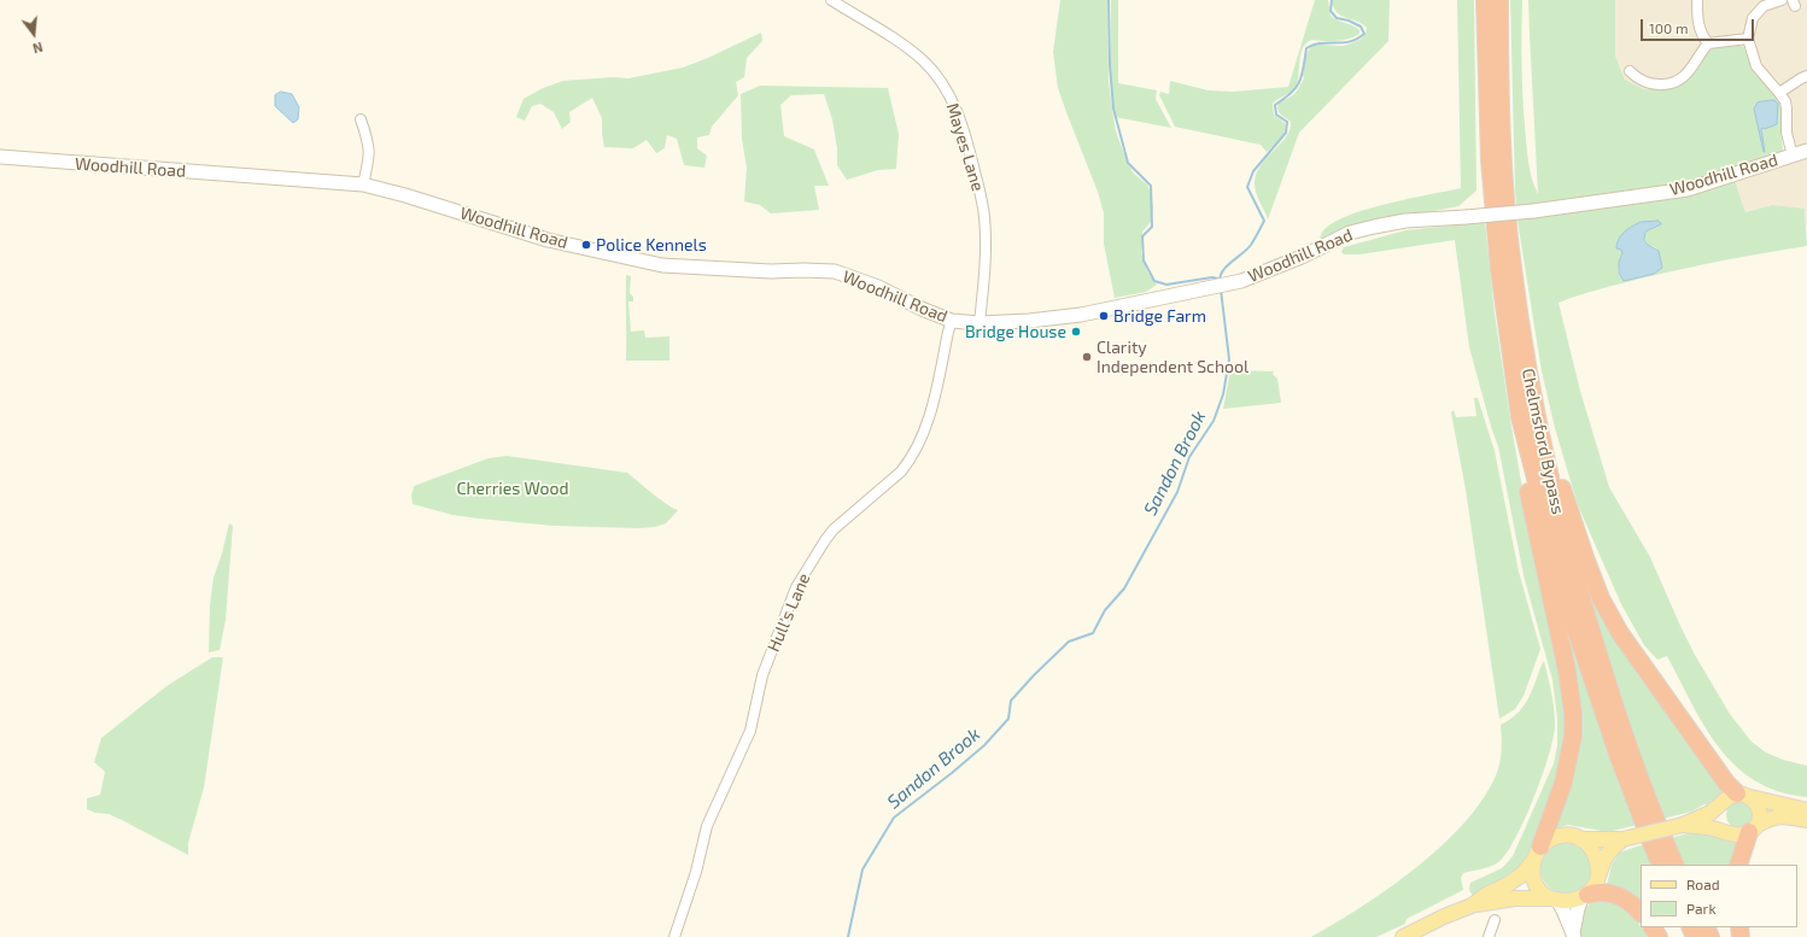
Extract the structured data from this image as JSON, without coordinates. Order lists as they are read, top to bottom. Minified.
{"streets":{"highway":["Chelmsford Bypass"],"street":["Mayes Lane","Woodhill Road","Hull's Lane"]},"crossings":[["Mayes Lane","Woodhill Road"],["Woodhill Road","Hull's Lane"]],"water":["Sandon Brook"],"parks":["Cherries Wood"],"places":["Police Kennels","Bridge Farm","Bridge House","Clarity Independent School"],"legend":["Road","Park"],"scale_bar":"100 m","north":"bottom"}
